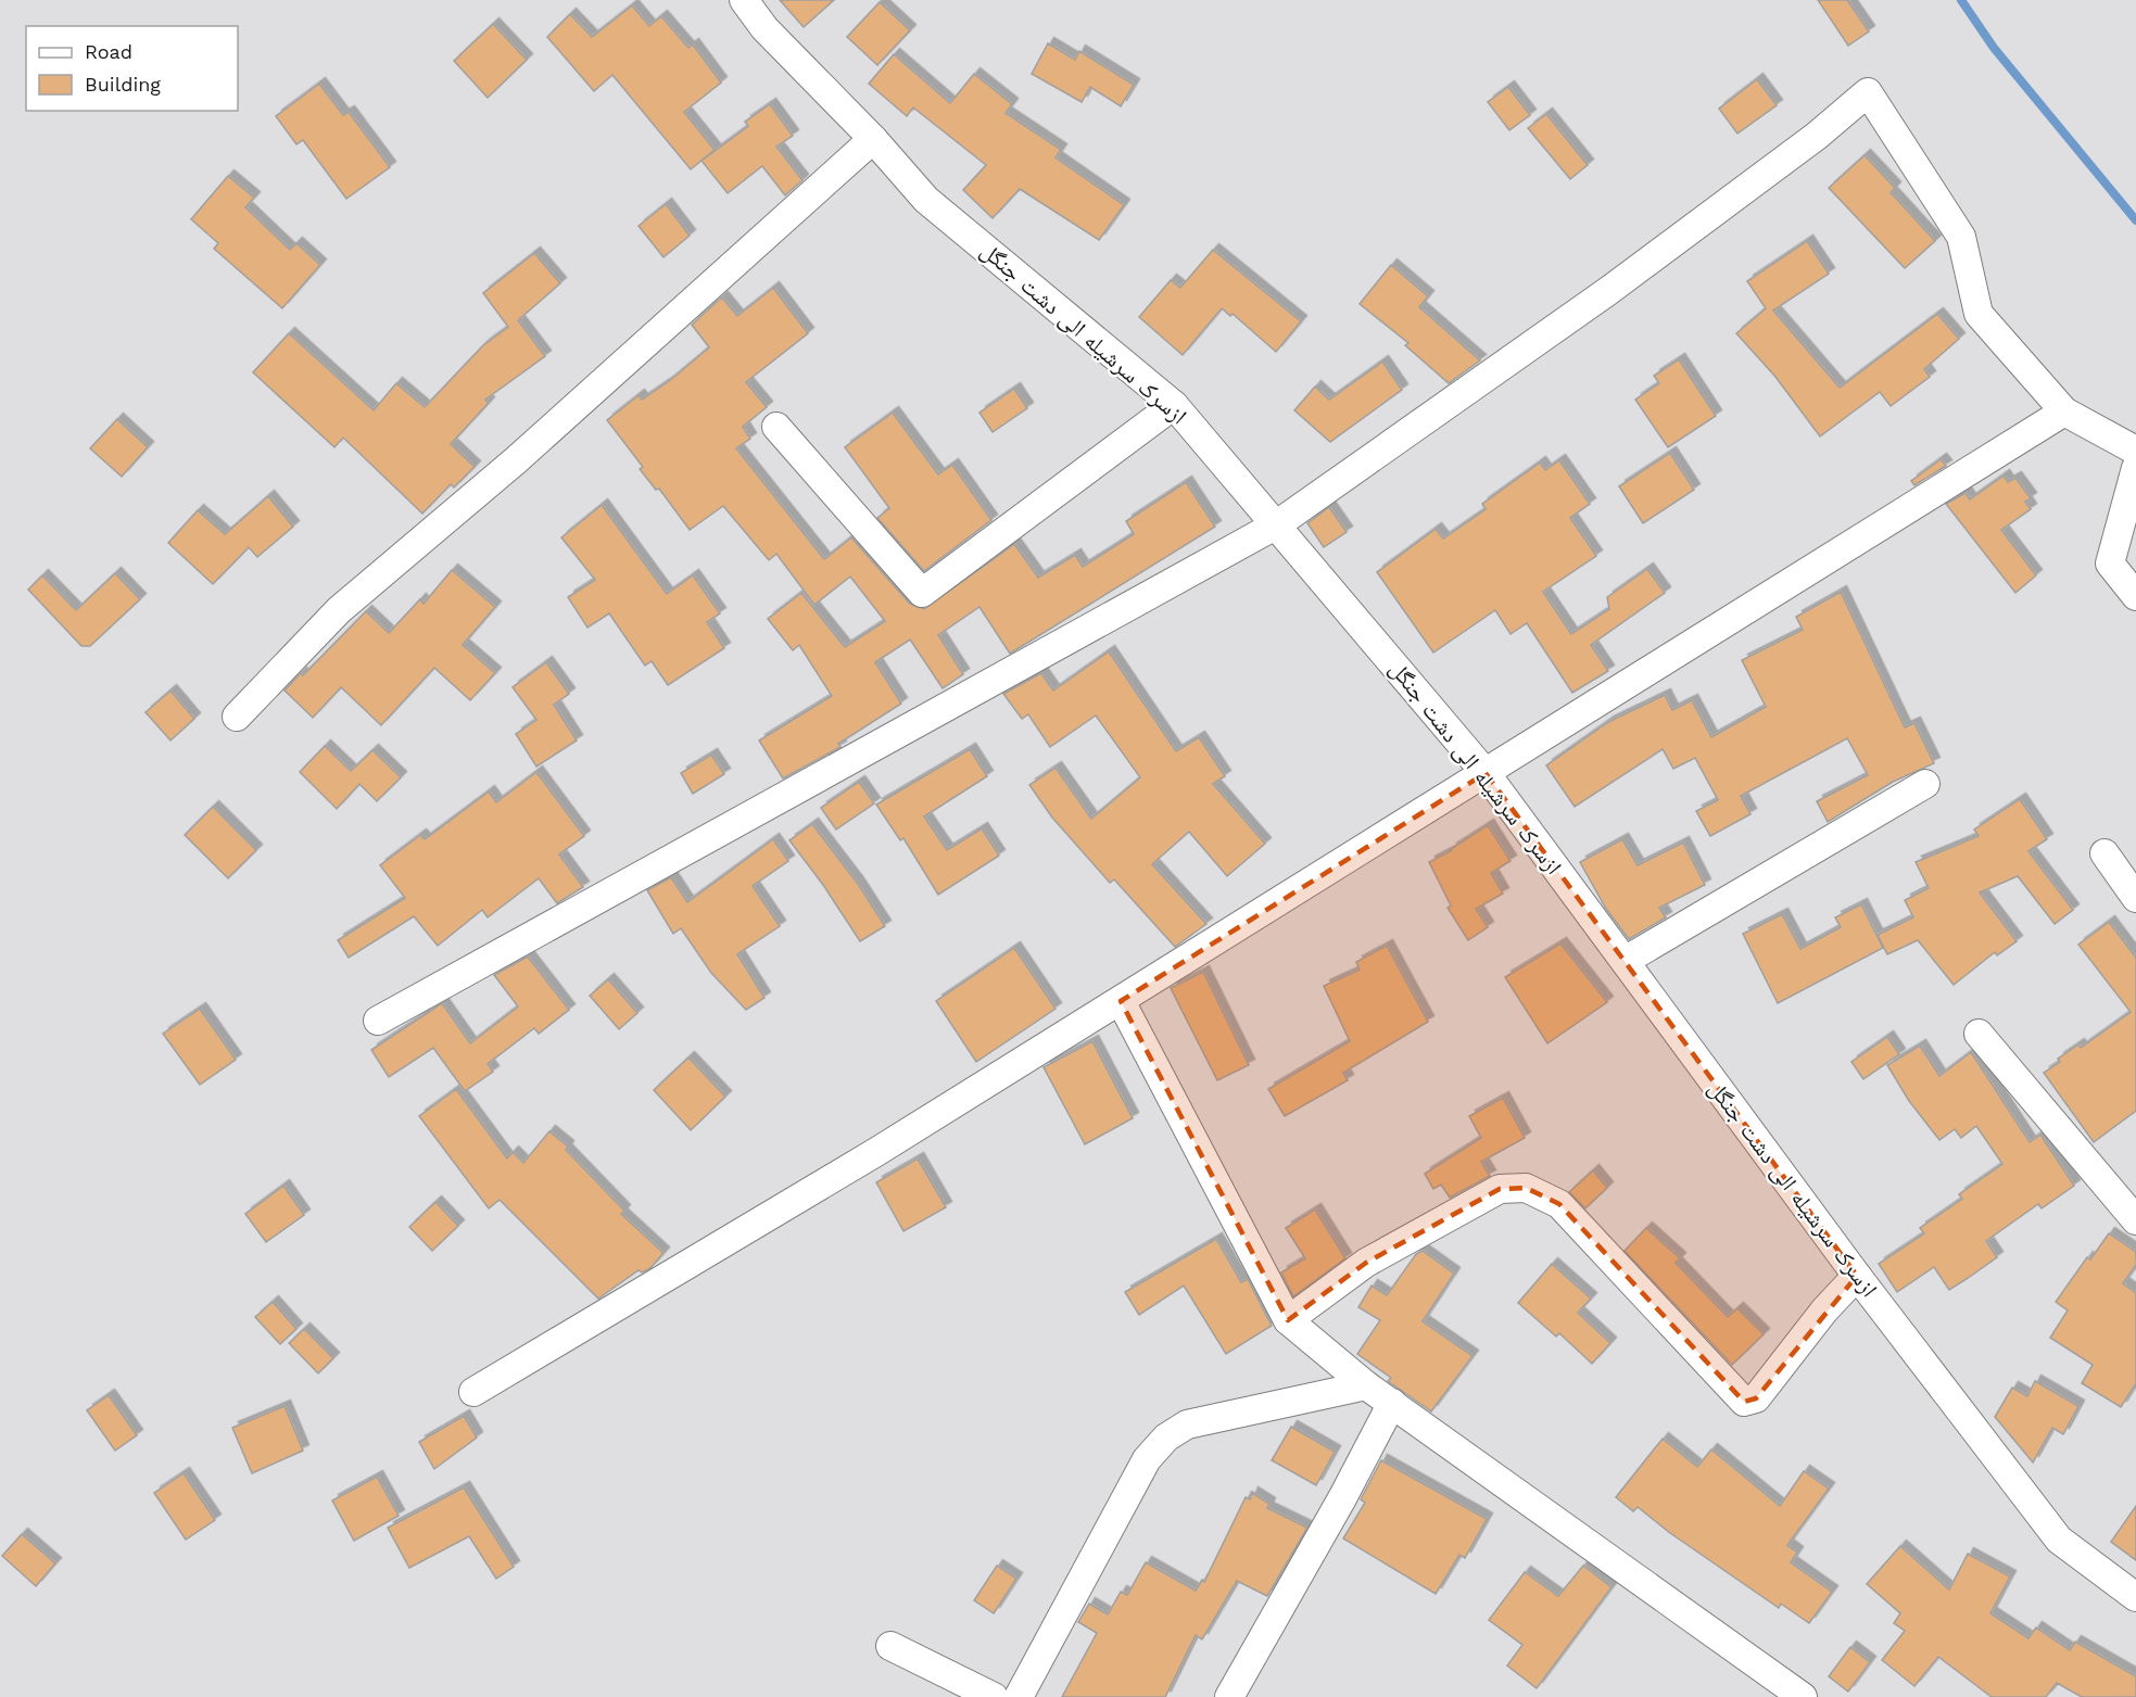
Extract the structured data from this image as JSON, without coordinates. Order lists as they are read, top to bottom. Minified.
{"streets":{"street":["ازسرک سرشیله الی دشت جنگل"]},"legend":["Road","Building"]}
